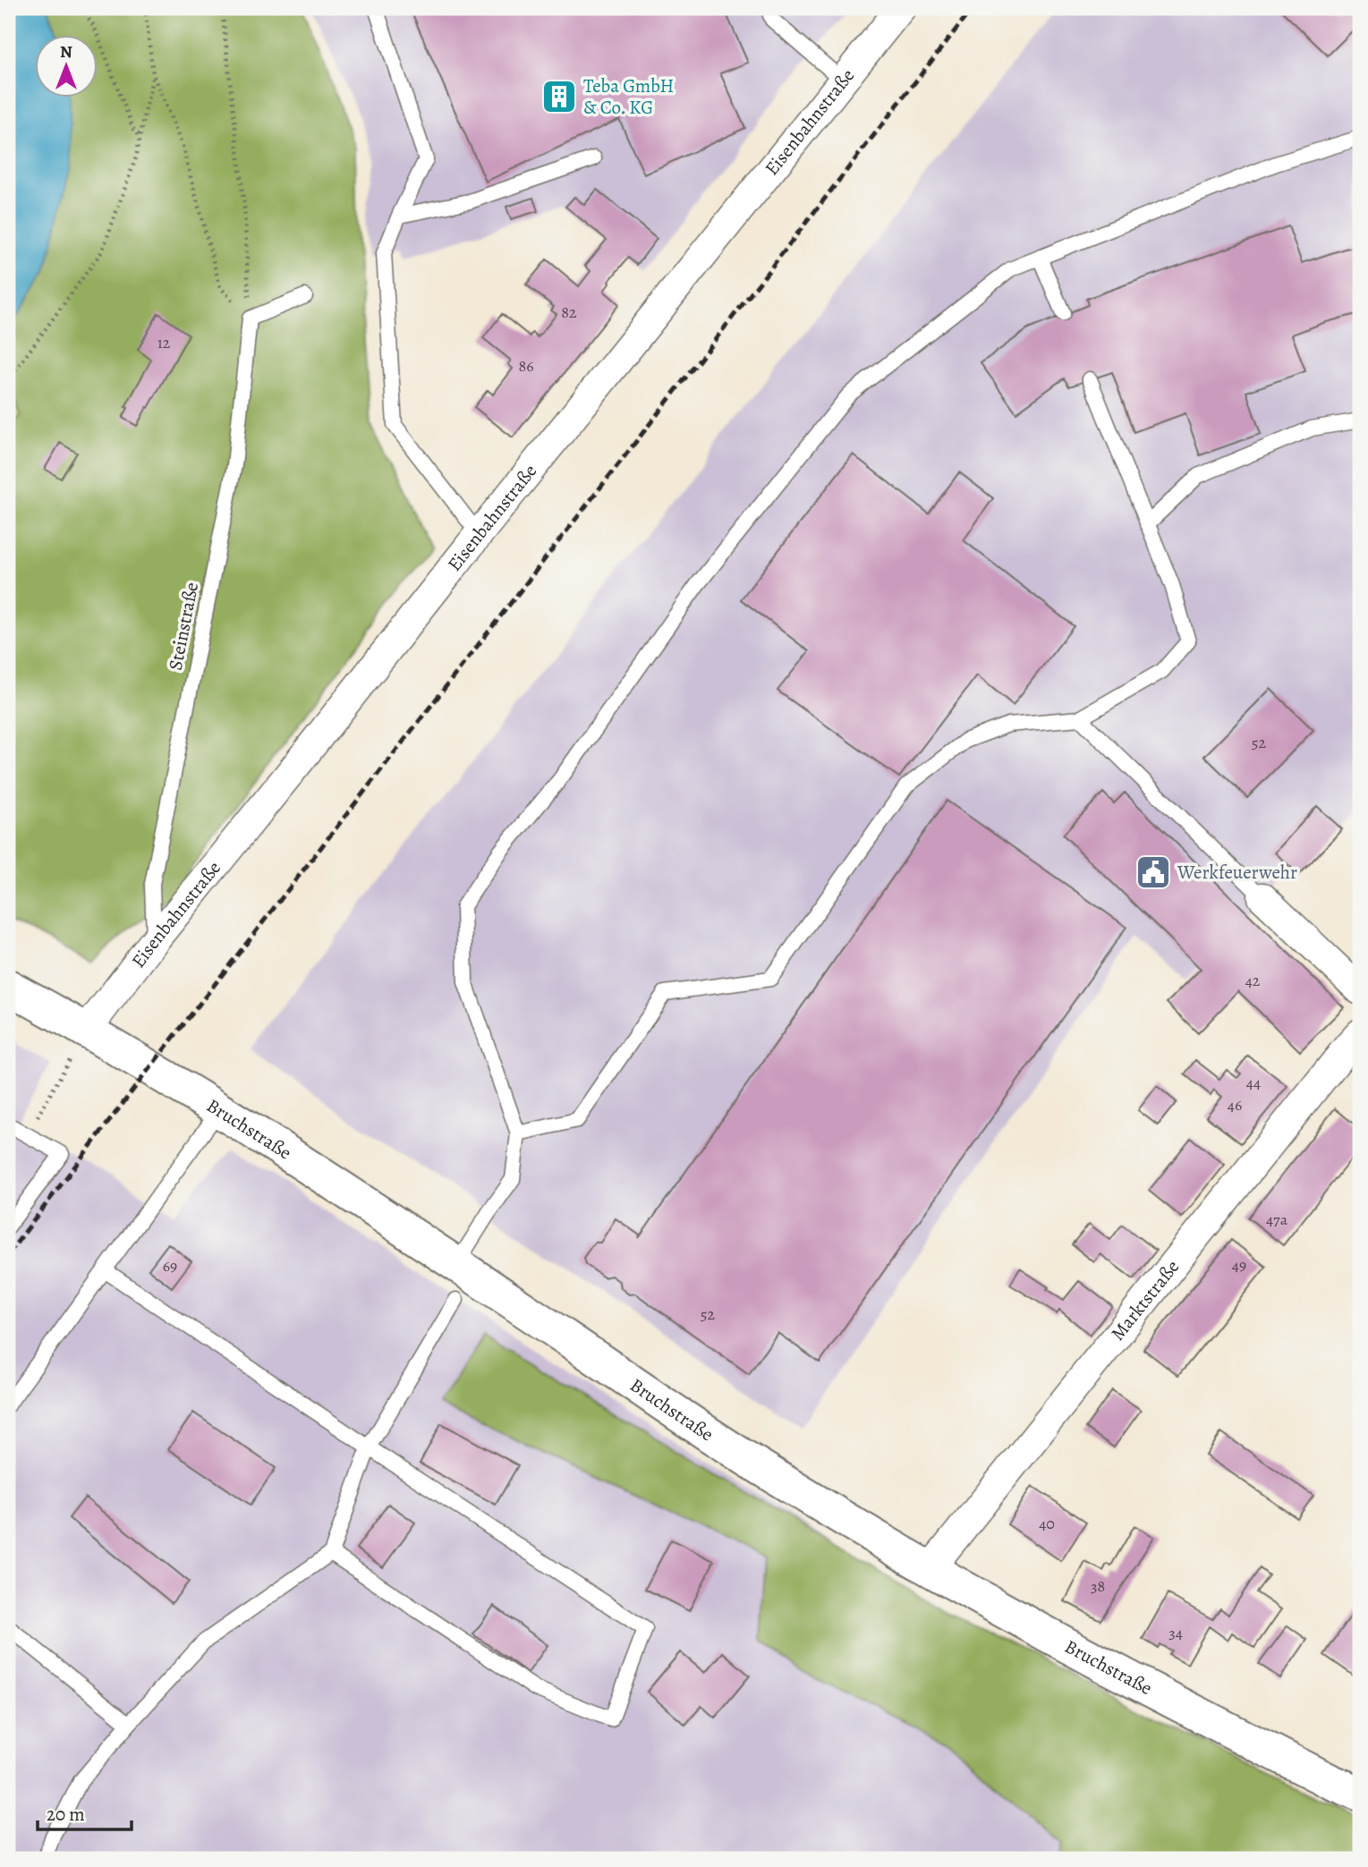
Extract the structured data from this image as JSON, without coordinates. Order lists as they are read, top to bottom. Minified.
{"streets":{"street":["Eisenbahnstraße","Bruchstraße","Marktstraße"],"lane":["Steinstraße"]},"crossings":[["Eisenbahnstraße","Steinstraße"],["Eisenbahnstraße","Bruchstraße"],["Bruchstraße","Marktstraße"]],"places":{"building":["Teba GmbH & Co. KG"],"public building":["Werkfeuerwehr"]},"house_numbers":["82","12","86","52","42","44","46","47a","49","69","52","40","38","34"],"scale_bar":"20 m","north":"top"}
